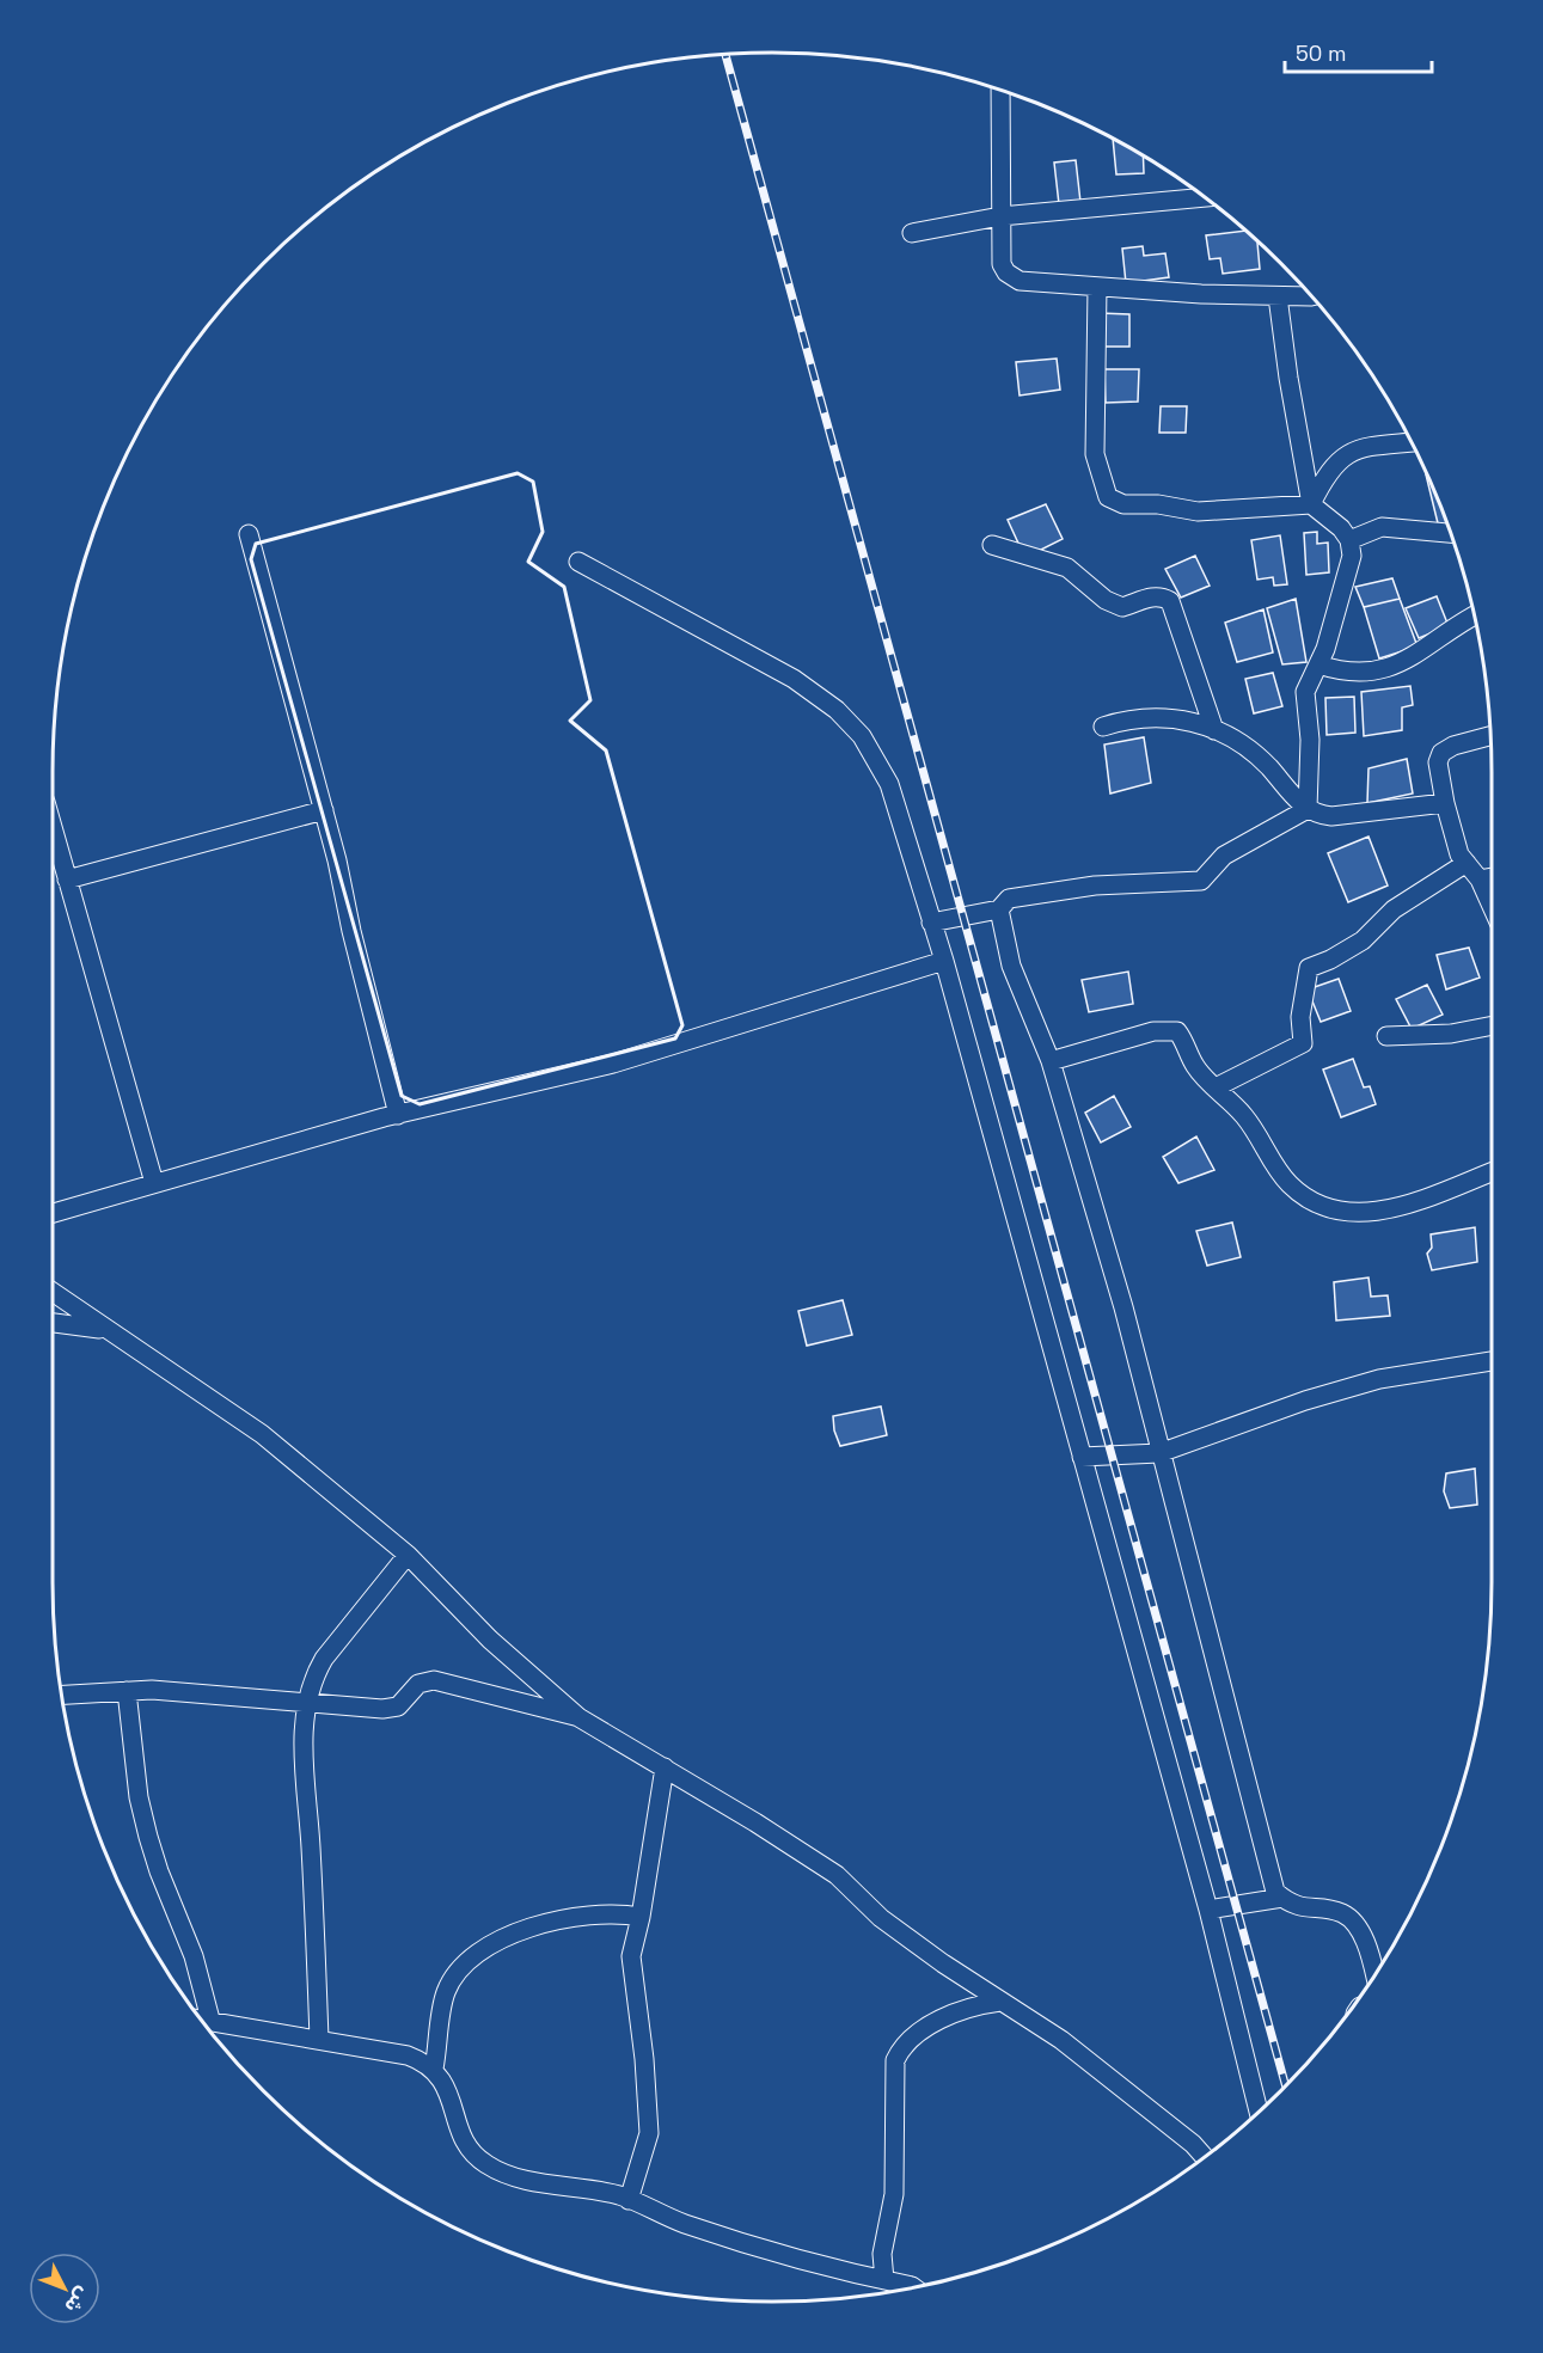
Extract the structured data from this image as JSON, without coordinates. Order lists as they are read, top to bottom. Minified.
{"scale_bar":"50 m","north":"bottom right"}
